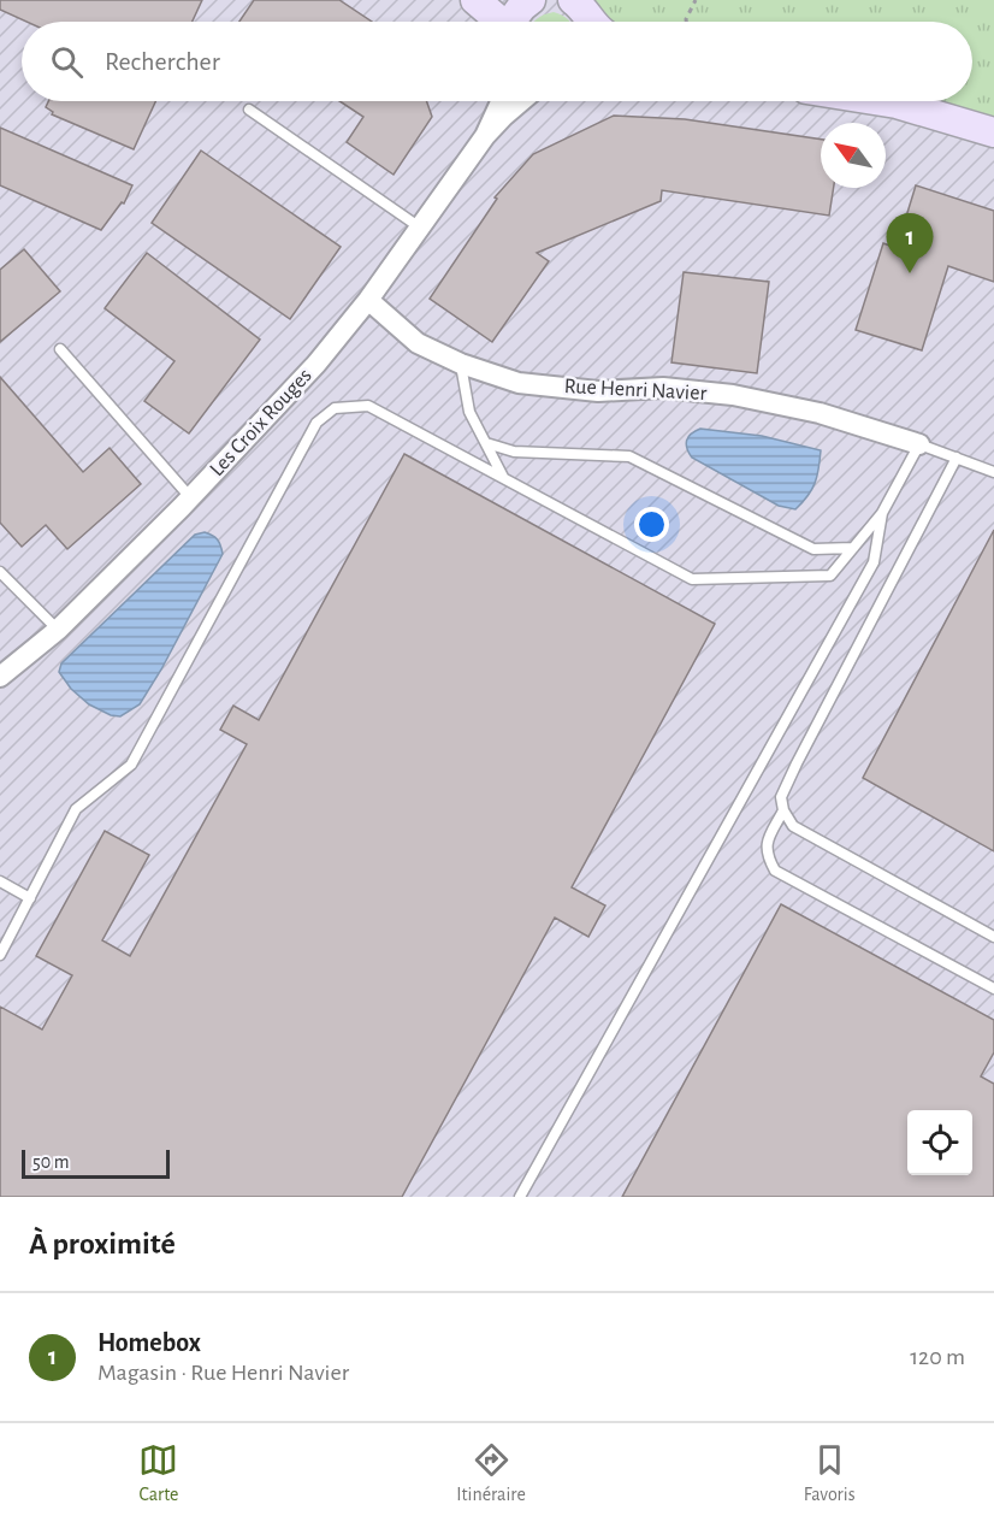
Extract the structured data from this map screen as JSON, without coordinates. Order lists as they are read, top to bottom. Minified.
{"streets":{"street":["Rue Henri Navier","Les Croix Rouges"]},"crossings":[["Rue Henri Navier","Les Croix Rouges"]],"scale_bar":"50 m","north":"top left","page":{"search":"Rechercher","pins":"1","scale":"50 m","heading":"À proximité","list":[{"mark":"1","name":"Homebox","note":"Magasin · Rue Henri Navier","value":"120 m"}],"nav":["Carte","Itinéraire","Favoris"]}}
